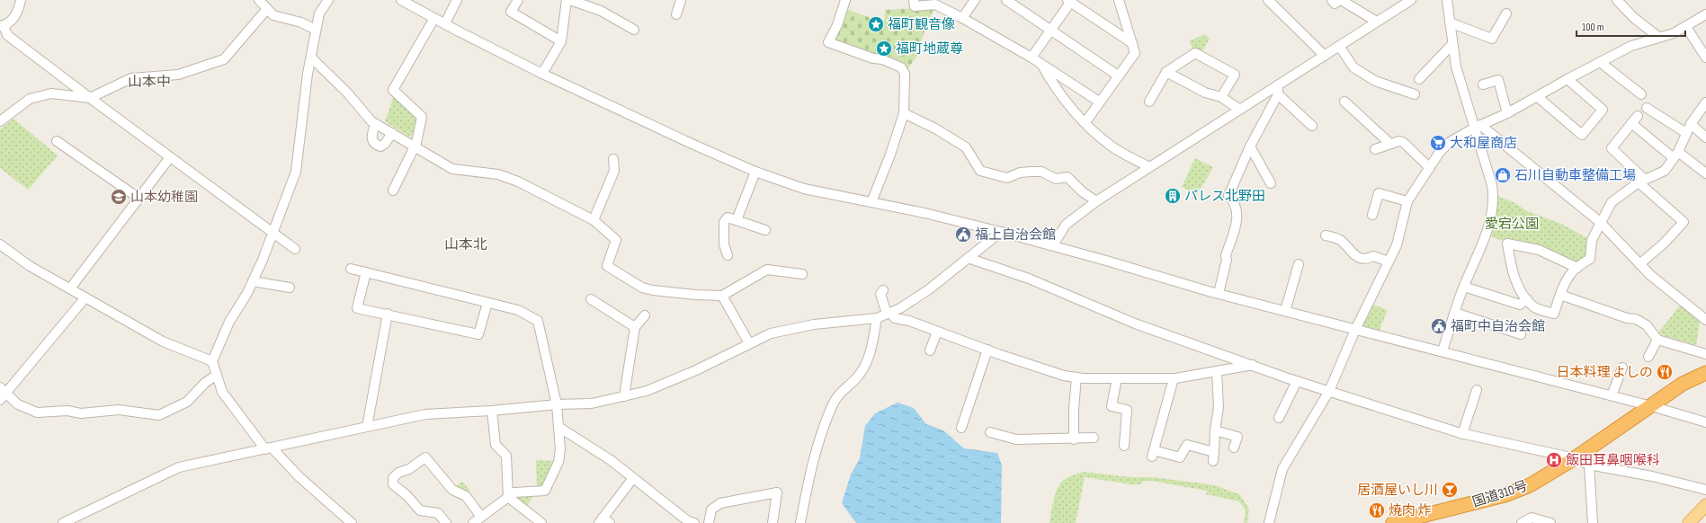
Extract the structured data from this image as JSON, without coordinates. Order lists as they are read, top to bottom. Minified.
{"streets":{"highway":["国道310号"]},"districts":["山本中","山本北"],"parks":["愛宕公園"],"places":{"place":["福町観音像","福町地蔵尊"],"supermarket":["大和屋商店"],"shop":["石川自動車整備工場"],"building":["パレス北野田"],"school or university":["山本幼稚園"],"public building":["福上自治会館","福町中自治会館"],"restaurant":["日本料理 よしの","焼肉 炸"],"hospital":["飯田耳鼻咽喉科"],"bar":["居酒屋いし川"]},"scale_bar":"100 m"}
